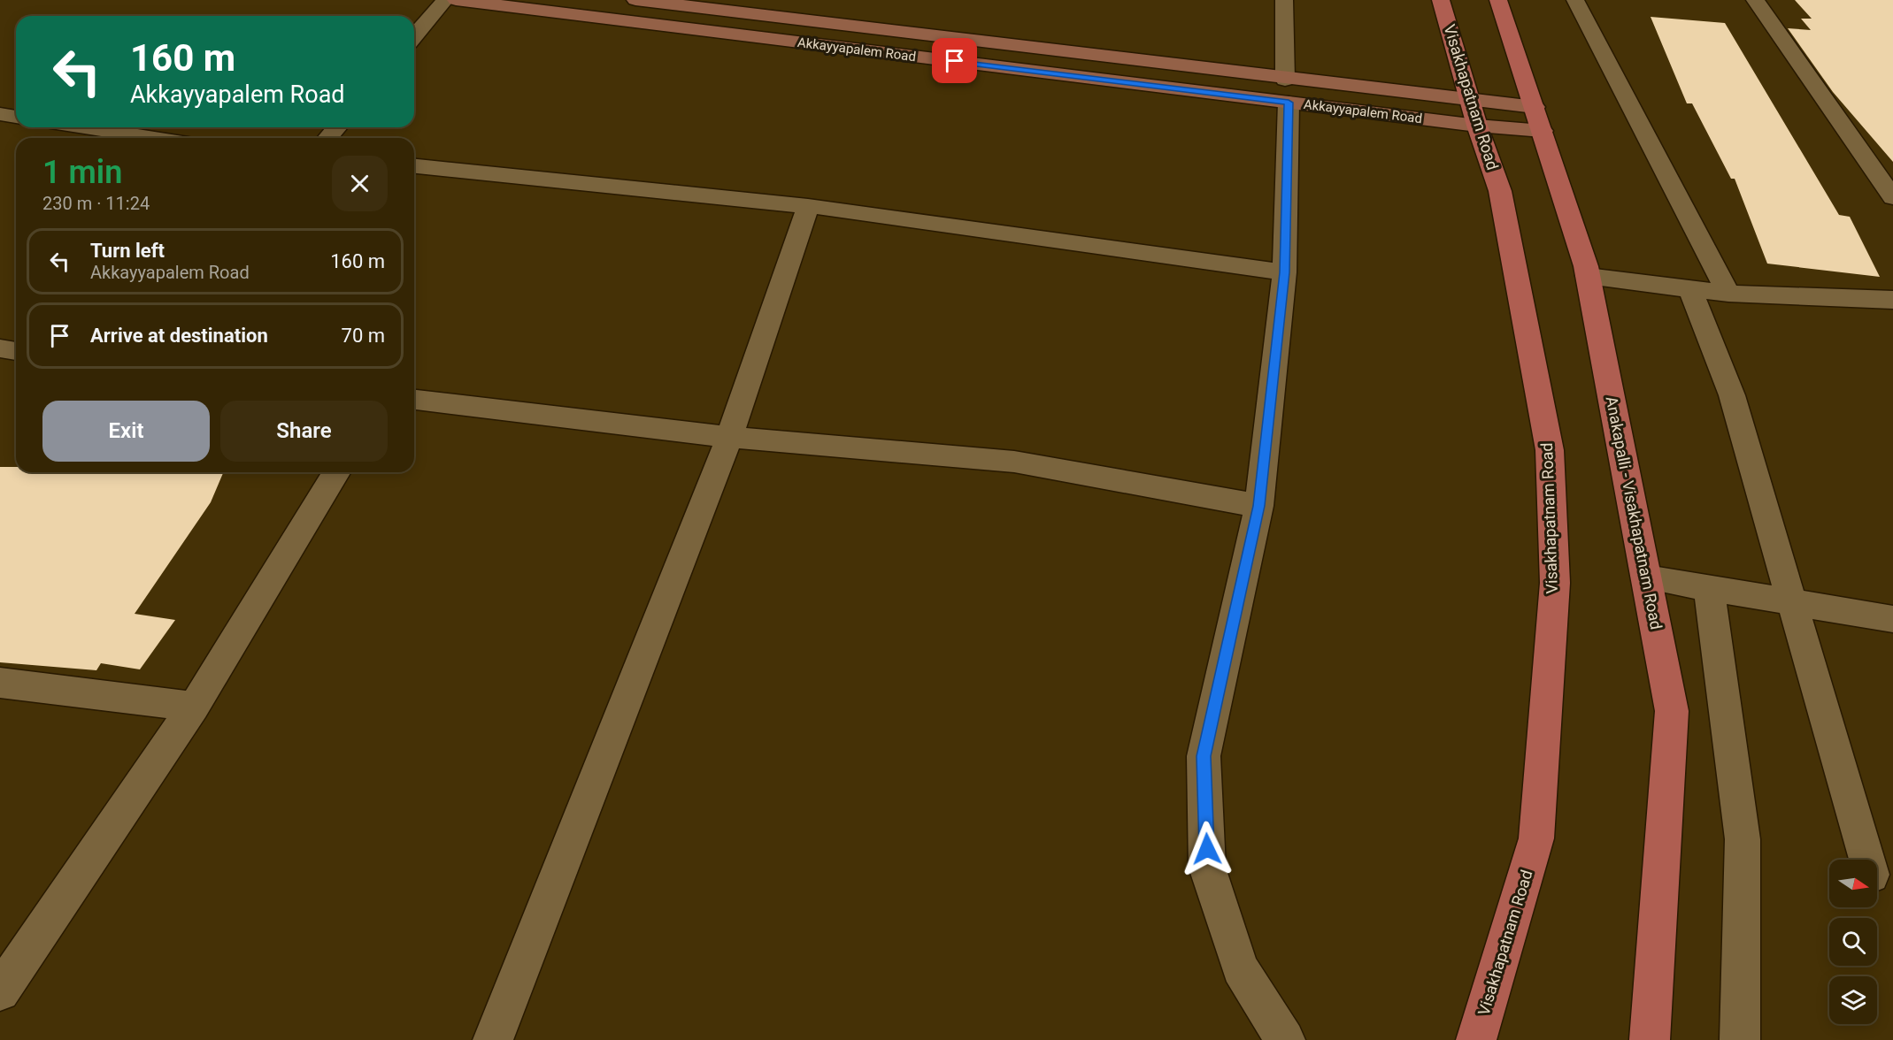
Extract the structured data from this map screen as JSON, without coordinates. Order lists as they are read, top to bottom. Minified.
{"streets":{"main road":["Akkayyapalem Road","Visakhapatnam Road","Anakapalli - Visakhapatnam Road"]},"crossings":[["Akkayyapalem Road","Visakhapatnam Road"],["Akkayyapalem Road","Anakapalli - Visakhapatnam Road"]],"north":"right","page":{"turn":["160 m","Akkayyapalem Road"],"heading":["1 min","230 m · 11:24"],"list":[{"name":"Turn left","note":"Akkayyapalem Road","value":"160 m"},{"name":"Arrive at destination","value":"70 m"}],"buttons":["Exit","Share"]}}
